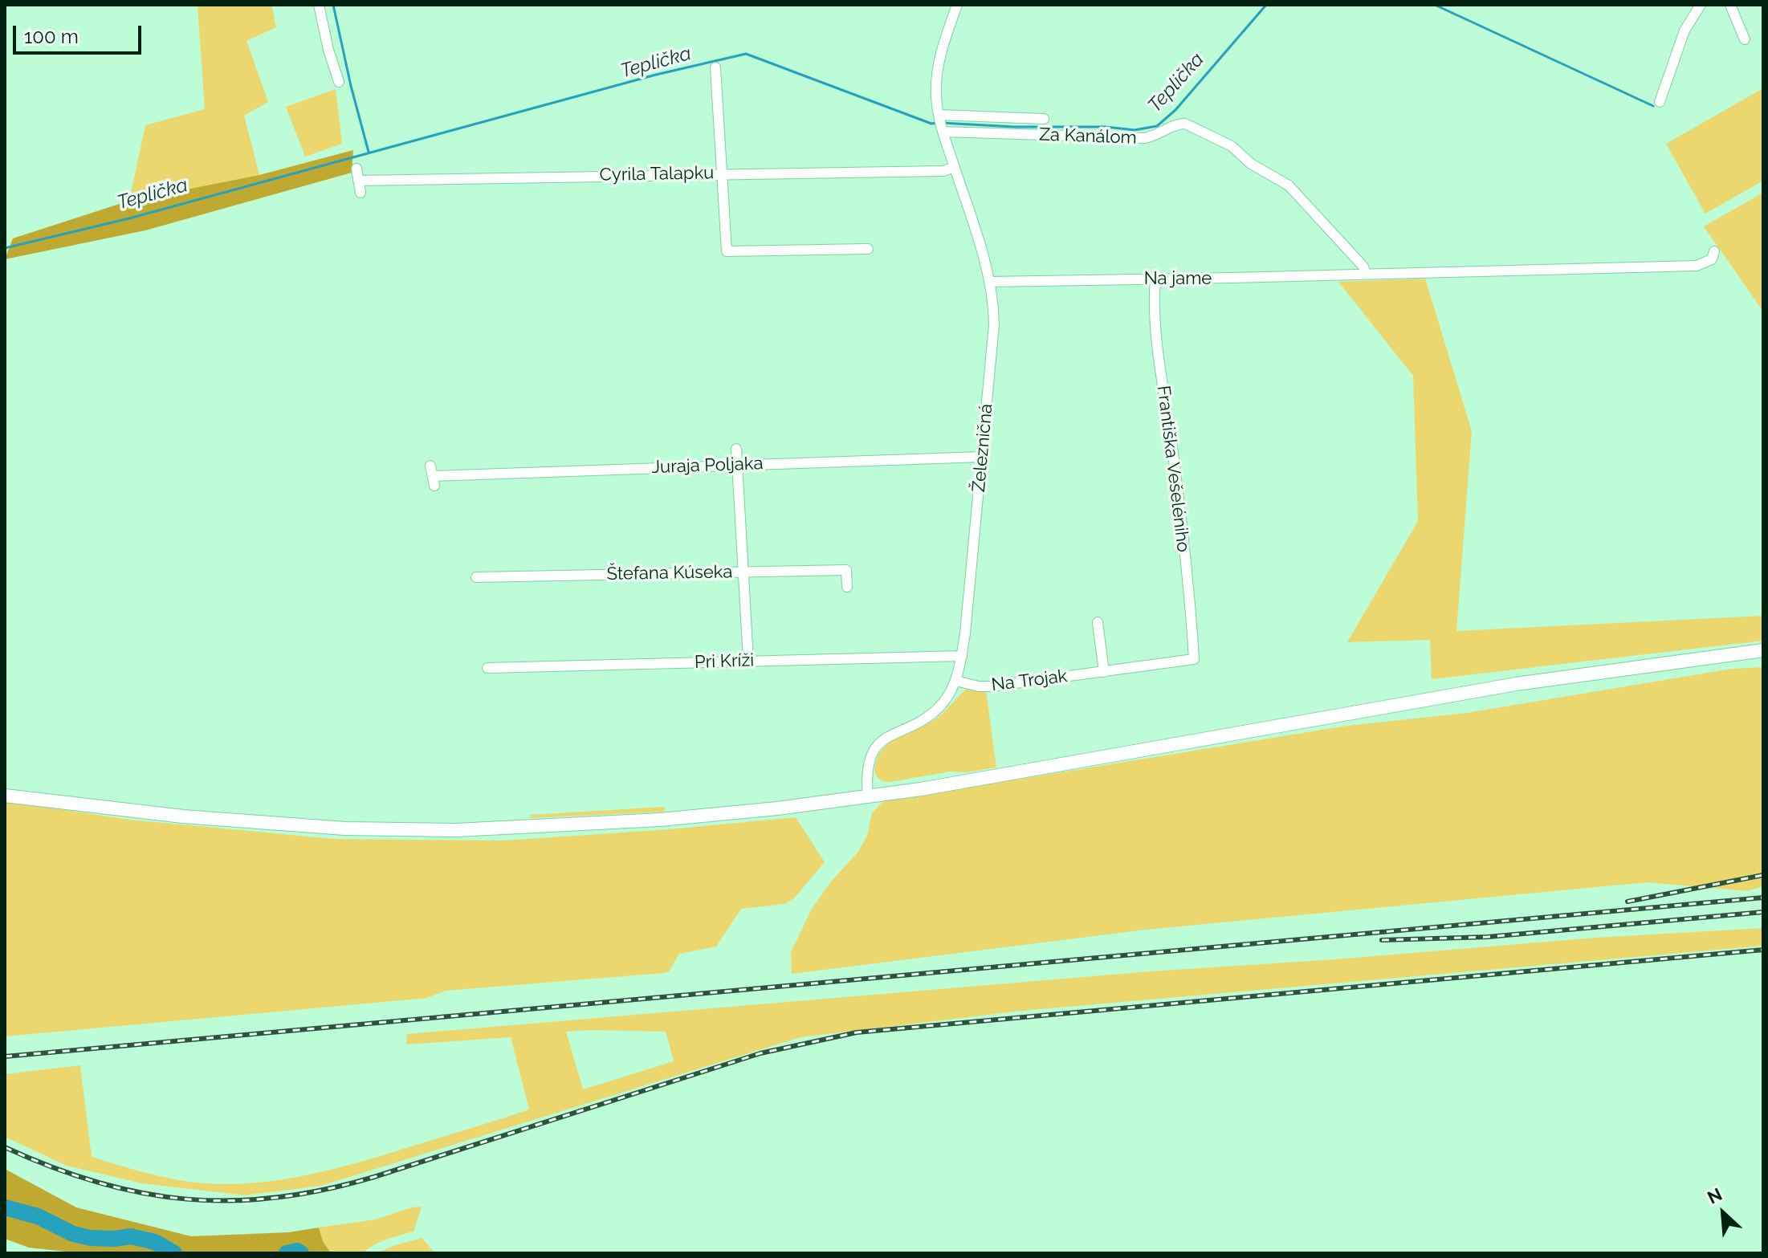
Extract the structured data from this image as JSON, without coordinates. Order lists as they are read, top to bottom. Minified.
{"streets":{"street":["Za Kanálom","Cyrila Talapku","Na jame","Železničná","Juraja Poljaka","Františka Vešeléniho","Štefana Kúseka","Pri Kríži","Na Trojak"]},"crossings":[["Za Kanálom","Na jame"],["Za Kanálom","Železničná"],["Cyrila Talapku","Železničná"],["Na jame","Železničná"],["Na jame","Františka Vešeléniho"],["Železničná","Juraja Poljaka"],["Železničná","Pri Kríži"],["Železničná","Na Trojak"],["Františka Vešeléniho","Na Trojak"]],"water":["Teplička"],"scale_bar":"100 m","north":"top left"}
